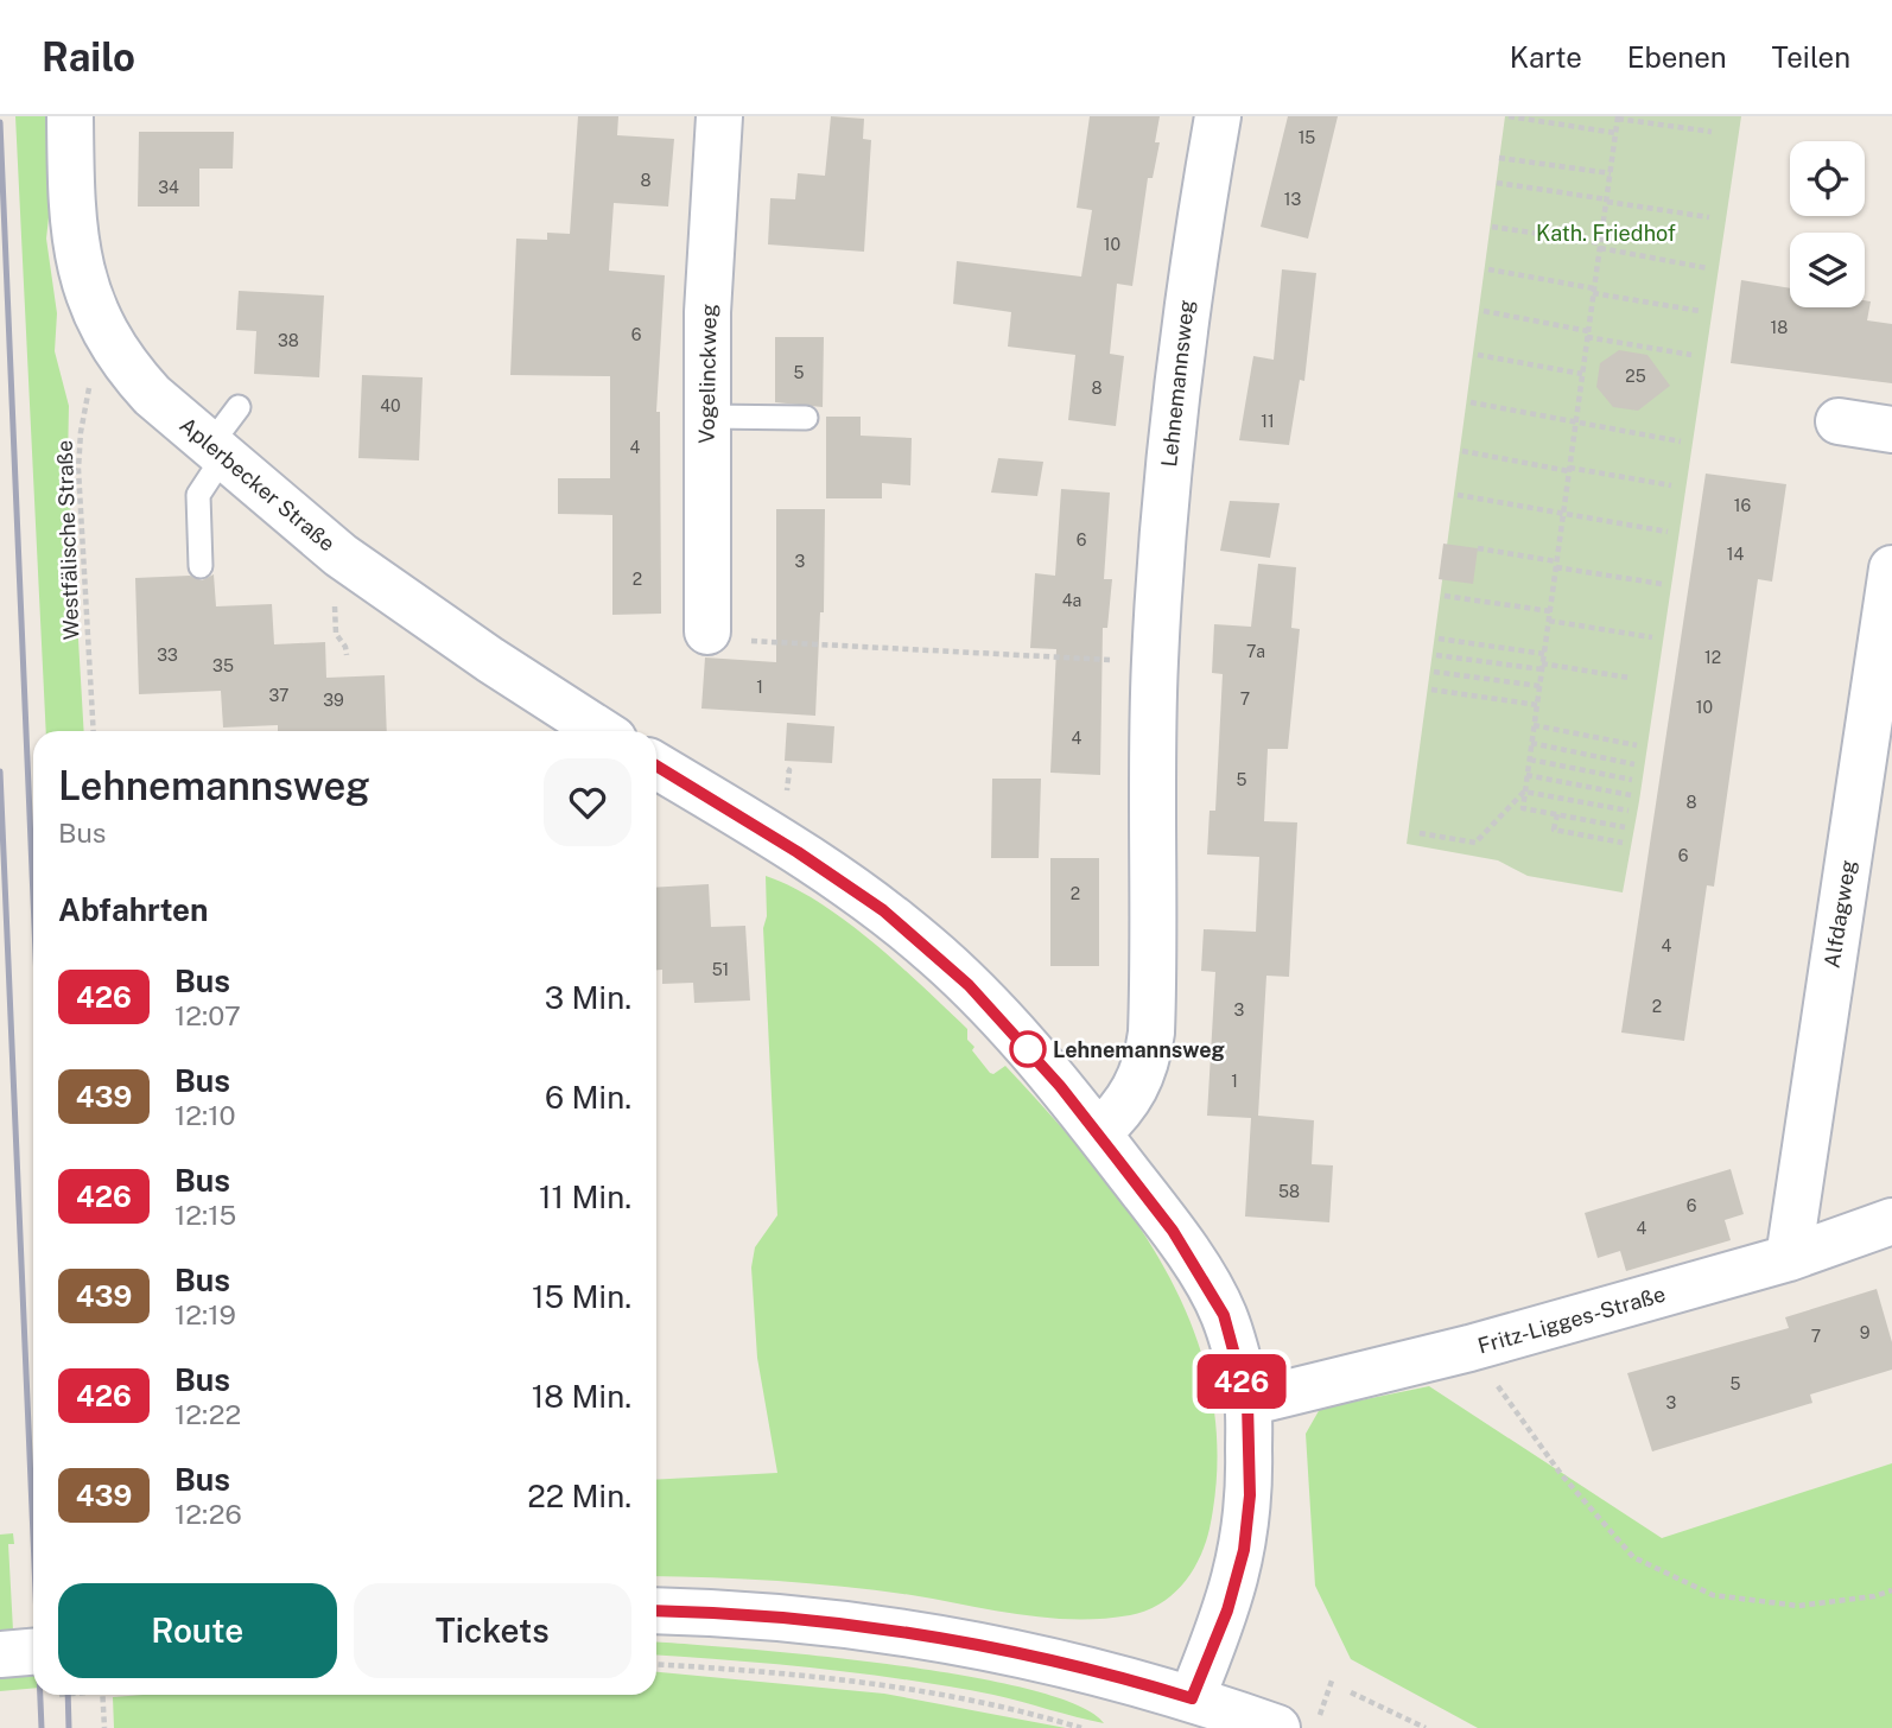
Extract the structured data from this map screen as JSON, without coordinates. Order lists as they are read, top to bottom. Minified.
{"streets":{"street":["Vogelinckweg","Lehnemannsweg","Aplerbecker Straße","Alfdagweg","Fritz-Ligges-Straße"],"path":["Westfälische Straße"]},"crossings":[["Aplerbecker Straße","Westfälische Straße"],["Alfdagweg","Fritz-Ligges-Straße"]],"parks":["Kath. Friedhof"],"places":["Lehnemannsweg"],"lines":["bus line 426"],"house_numbers":["15","8","34","13","10","18","6","38","5","25","8","40","11","4","16","6","14","3","2","4a","7a","33","12","35","1","37","7","39","10","4","5","8","6","2","4","51","2","3","1","58","6","4","9","7","5","3"],"page":{"header":"Railo","nav":["Karte","Ebenen","Teilen"],"on_map":"426","heading":[["Lehnemannsweg","Bus"],"Abfahrten"],"list":[{"mark":"426","name":"Bus","note":"12:07","value":"3 Min."},{"mark":"439","name":"Bus","note":"12:10","value":"6 Min."},{"mark":"426","name":"Bus","note":"12:15","value":"11 Min."},{"mark":"439","name":"Bus","note":"12:19","value":"15 Min."},{"mark":"426","name":"Bus","note":"12:22","value":"18 Min."},{"mark":"439","name":"Bus","note":"12:26","value":"22 Min."}],"buttons":["Route","Tickets"]}}
